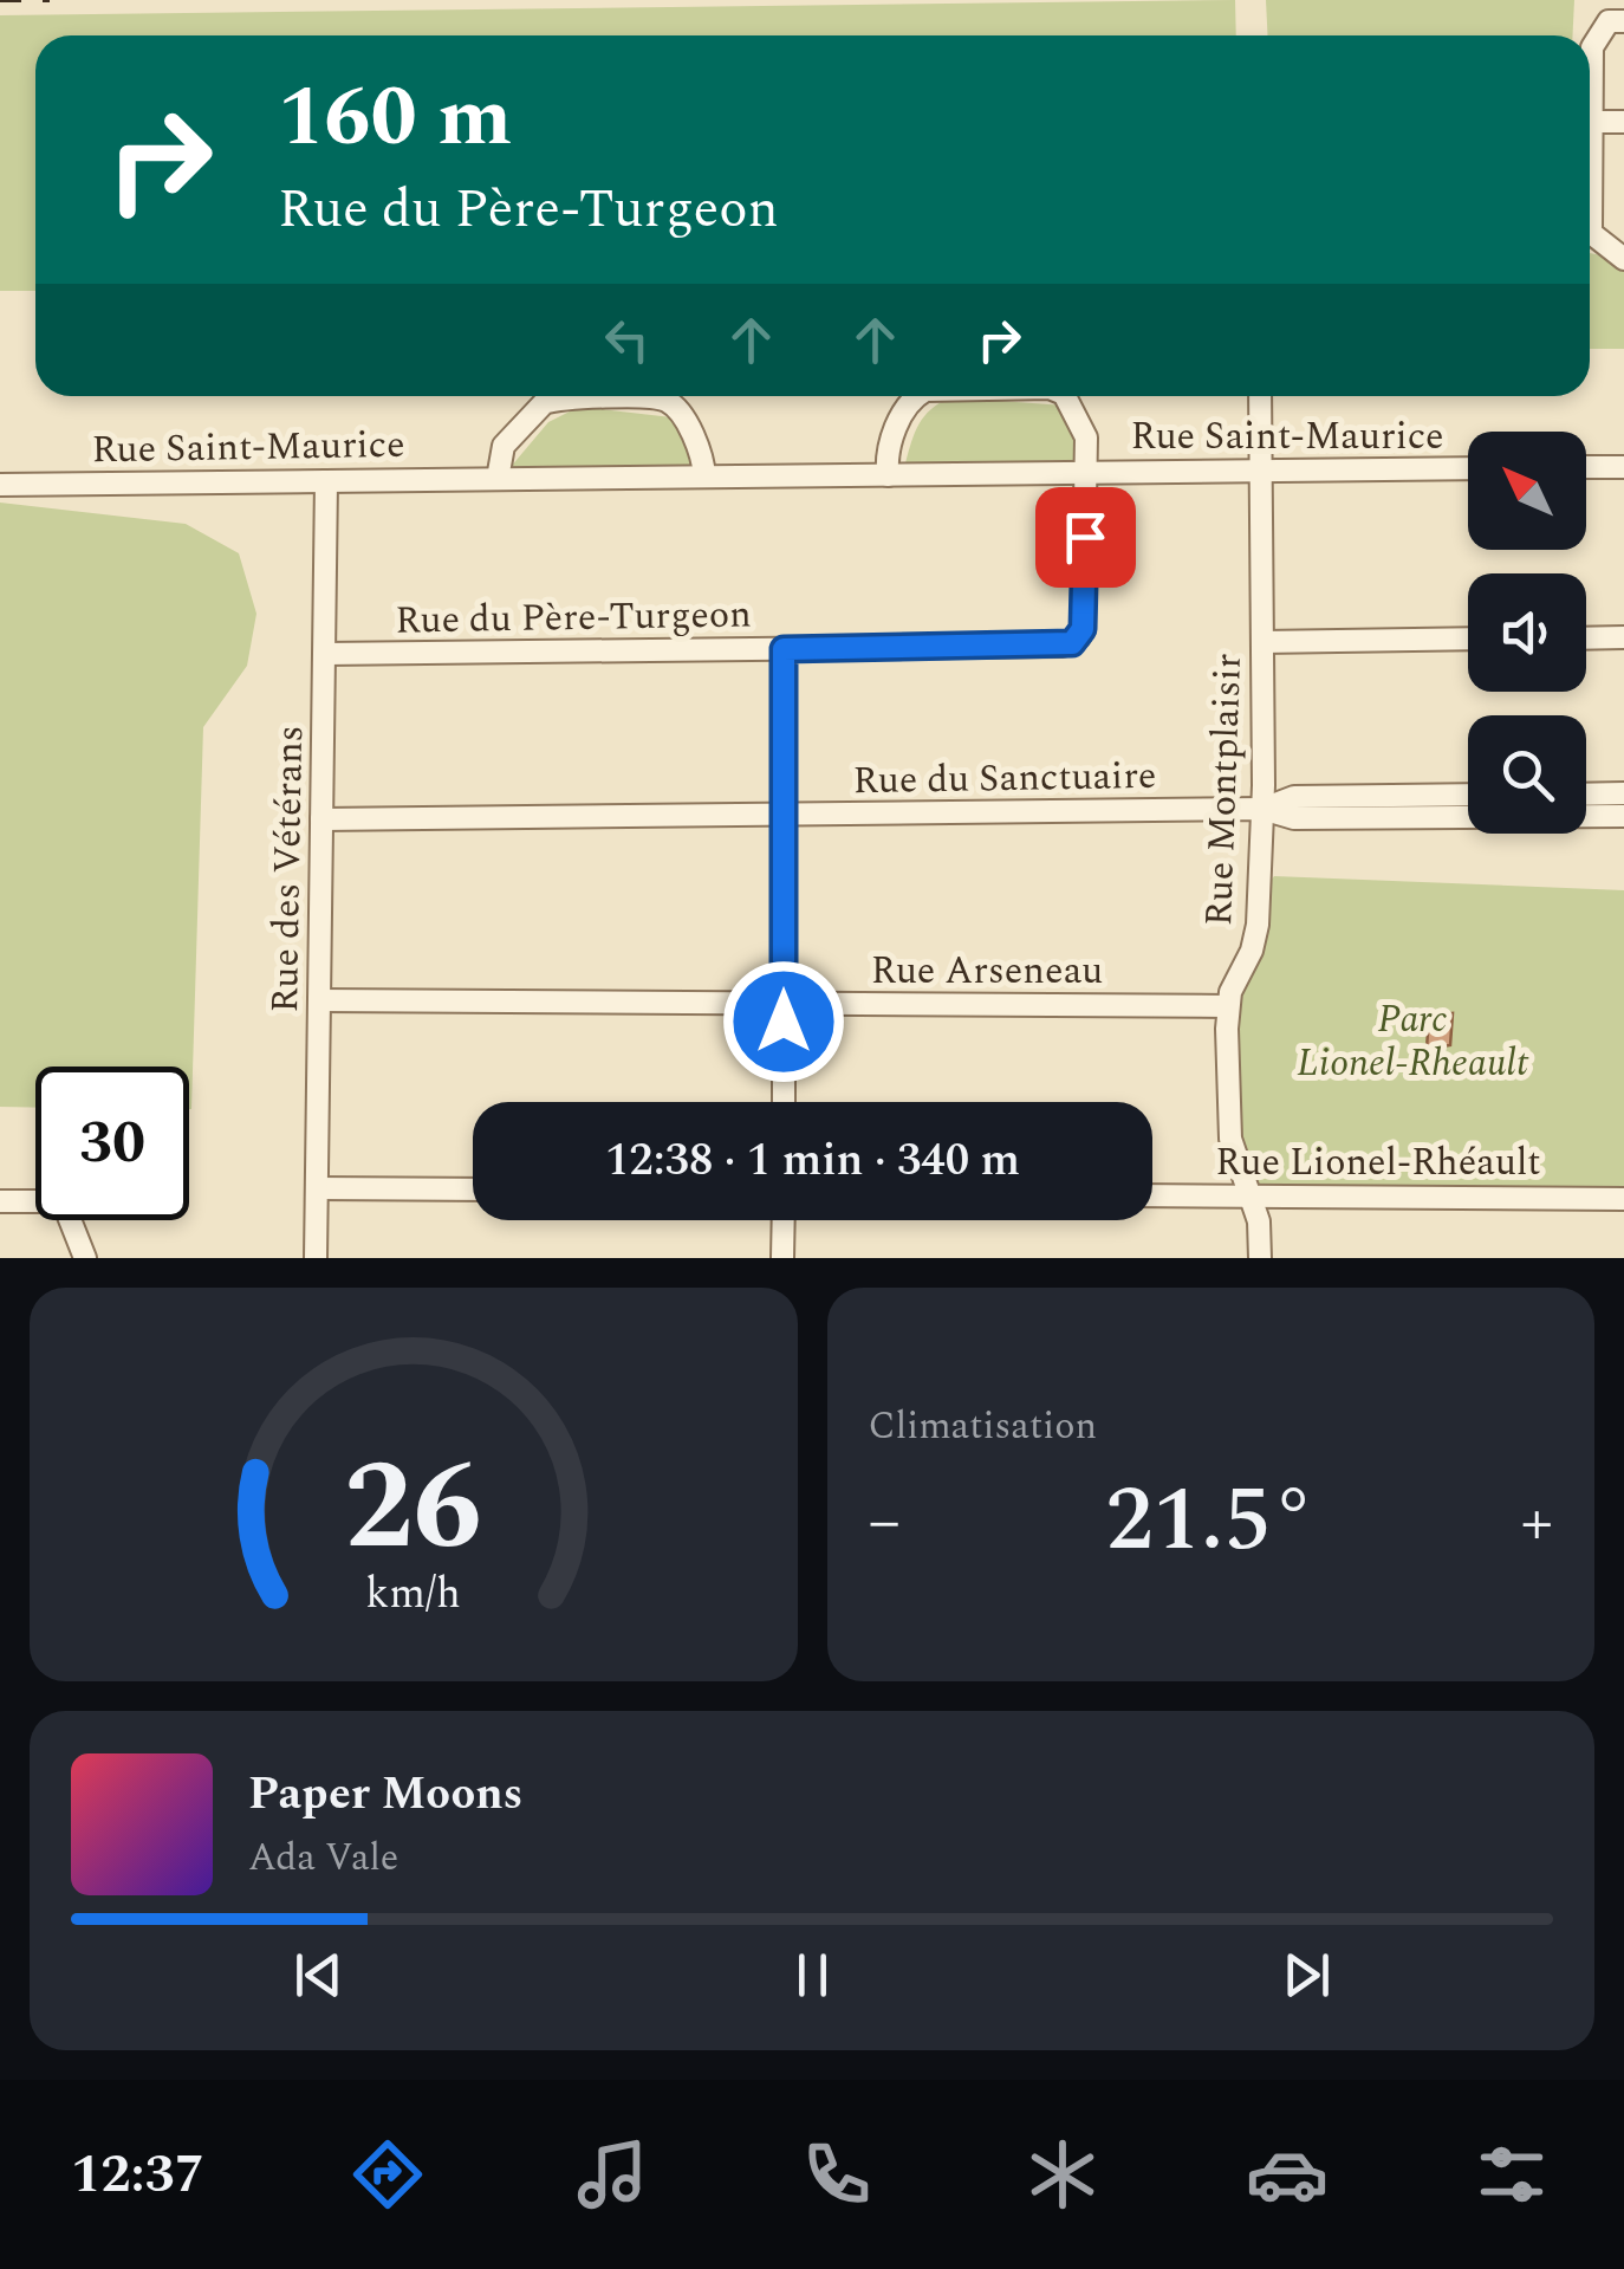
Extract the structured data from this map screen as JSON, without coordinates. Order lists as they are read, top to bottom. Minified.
{"streets":{"street":["Rue Saint-Maurice","Rue du Père-Turgeon","Rue du Sanctuaire","Rue Montplaisir","Rue des Vétérans","Rue Arseneau","Rue Lionel-Rhéault"]},"crossings":[["Rue Saint-Maurice","Rue du Père-Turgeon"],["Rue Saint-Maurice","Rue Montplaisir"],["Rue Saint-Maurice","Rue des Vétérans"],["Rue du Père-Turgeon","Rue des Vétérans"],["Rue du Sanctuaire","Rue Montplaisir"],["Rue du Sanctuaire","Rue des Vétérans"],["Rue Montplaisir","Rue Arseneau"],["Rue Montplaisir","Rue Lionel-Rhéault"],["Rue des Vétérans","Rue Arseneau"]],"parks":["Parc Lionel-Rheault"],"north":"top left","page":{"turn":["160 m","Rue du Père-Turgeon"],"limit":"30","trip":"12:38 · 1 min · 340 m","tile":"Climatisation","heat":["−","21.5°","+"],"song":["Paper Moons","Ada Vale"],"tabs":"12:37","gauge":["26","km/h"]}}
